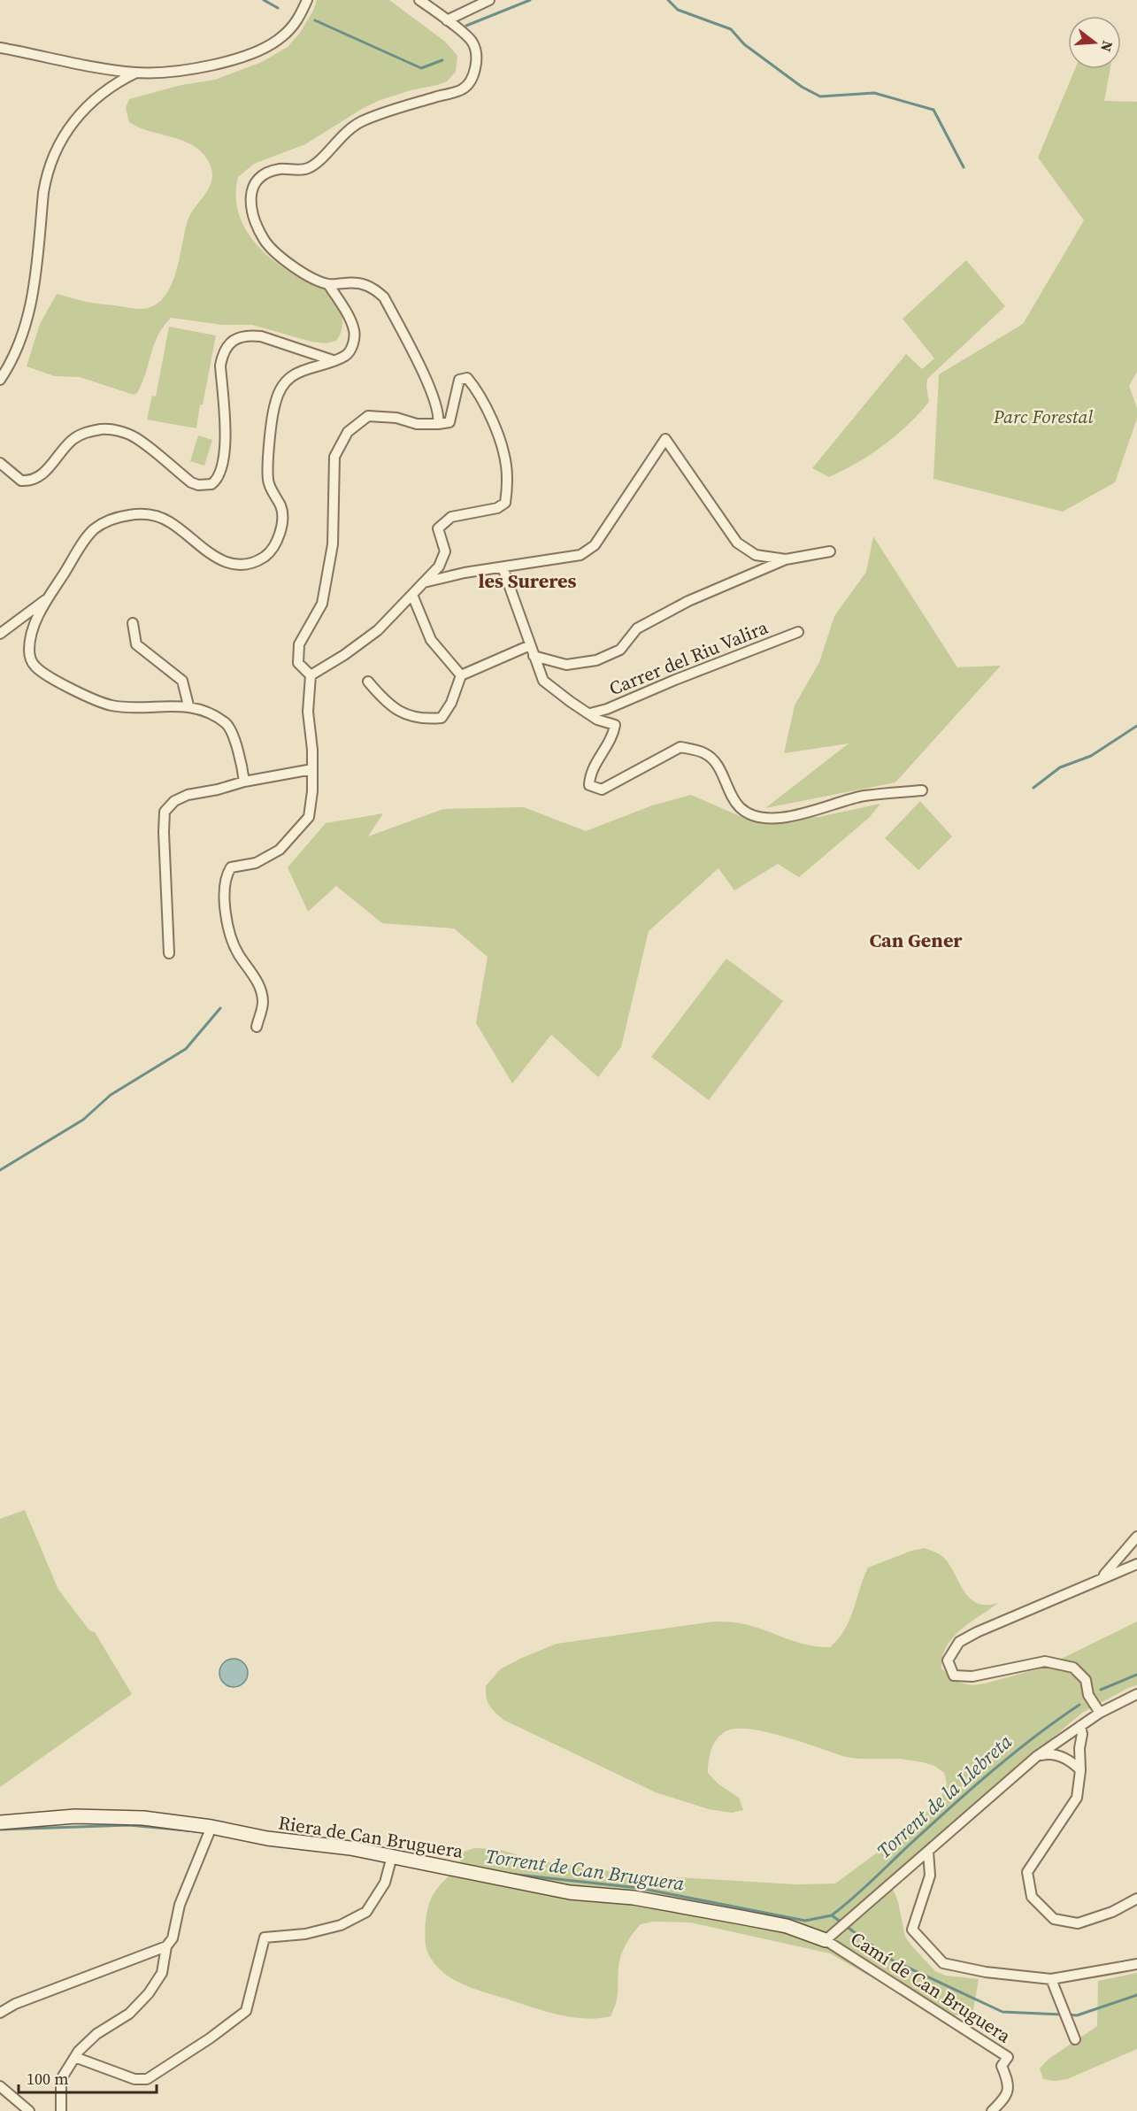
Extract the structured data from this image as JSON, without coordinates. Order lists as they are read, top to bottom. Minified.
{"streets":{"street":["Carrer del Riu Valira","Riera de Can Bruguera","Camí de Can Bruguera"]},"crossings":[["Riera de Can Bruguera","Camí de Can Bruguera"]],"districts":["les Sureres","Can Gener"],"water":["Torrent de la Llebreta","Torrent de Can Bruguera"],"parks":["Parc Forestal"],"scale_bar":"100 m","north":"right"}
